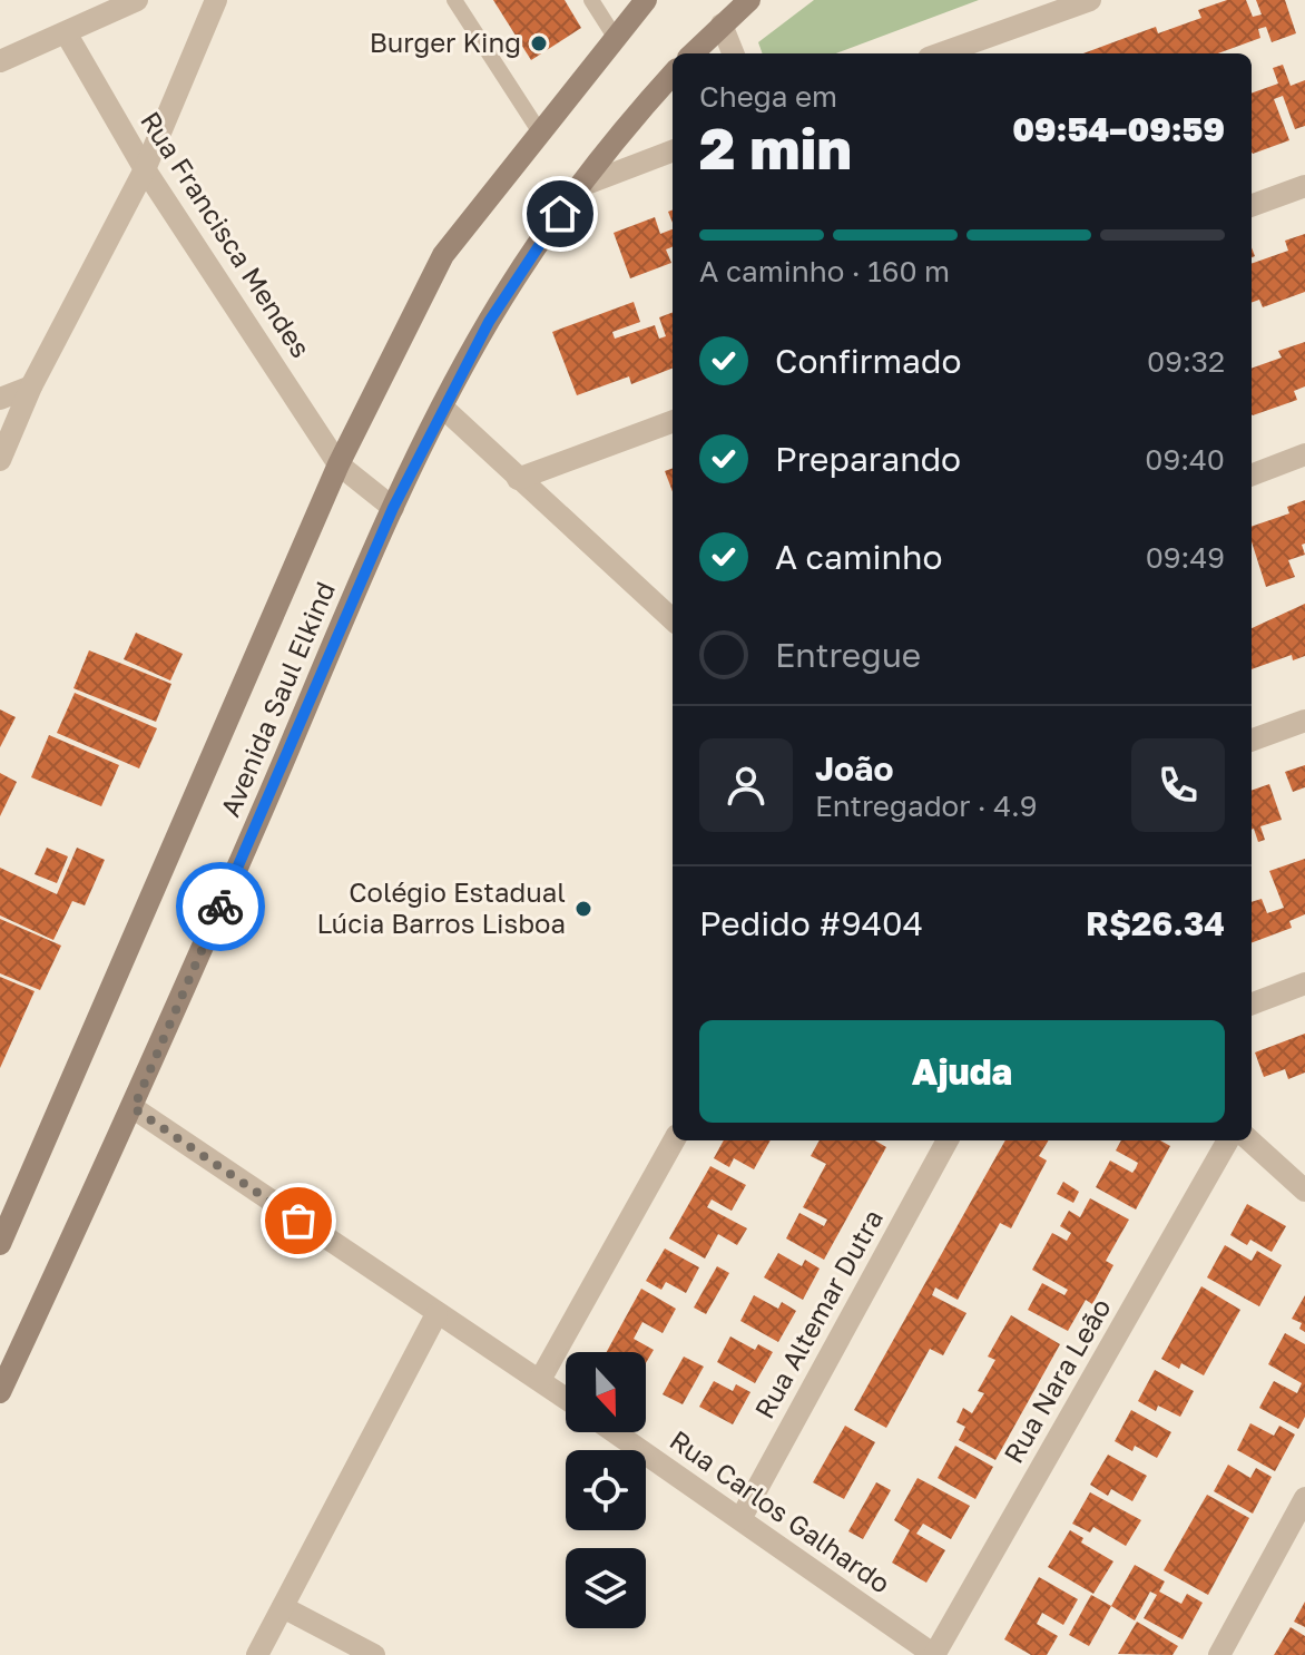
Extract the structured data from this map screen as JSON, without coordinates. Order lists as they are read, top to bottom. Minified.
{"streets":{"main road":["Avenida Saul Elkind"],"street":["Rua Francisca Mendes","Rua Altemar Dutra","Rua Nara Leão","Rua Carlos Galhardo"]},"crossings":[["Rua Francisca Mendes","Avenida Saul Elkind"],["Rua Altemar Dutra","Rua Carlos Galhardo"],["Rua Nara Leão","Rua Carlos Galhardo"]],"places":["Burger King","Colégio Estadual Lúcia Barros Lisboa"],"north":"bottom","page":{"heading":["2 min","Chega em","09:54–09:59"],"panel":["João","Entregador · 4.9","Pedido #9404","R$26.34"],"bar":"A caminho · 160 m","list":[["Confirmado","09:32"],["Preparando","09:40"],["A caminho","09:49"],"Entregue"],"buttons":"Ajuda"}}
